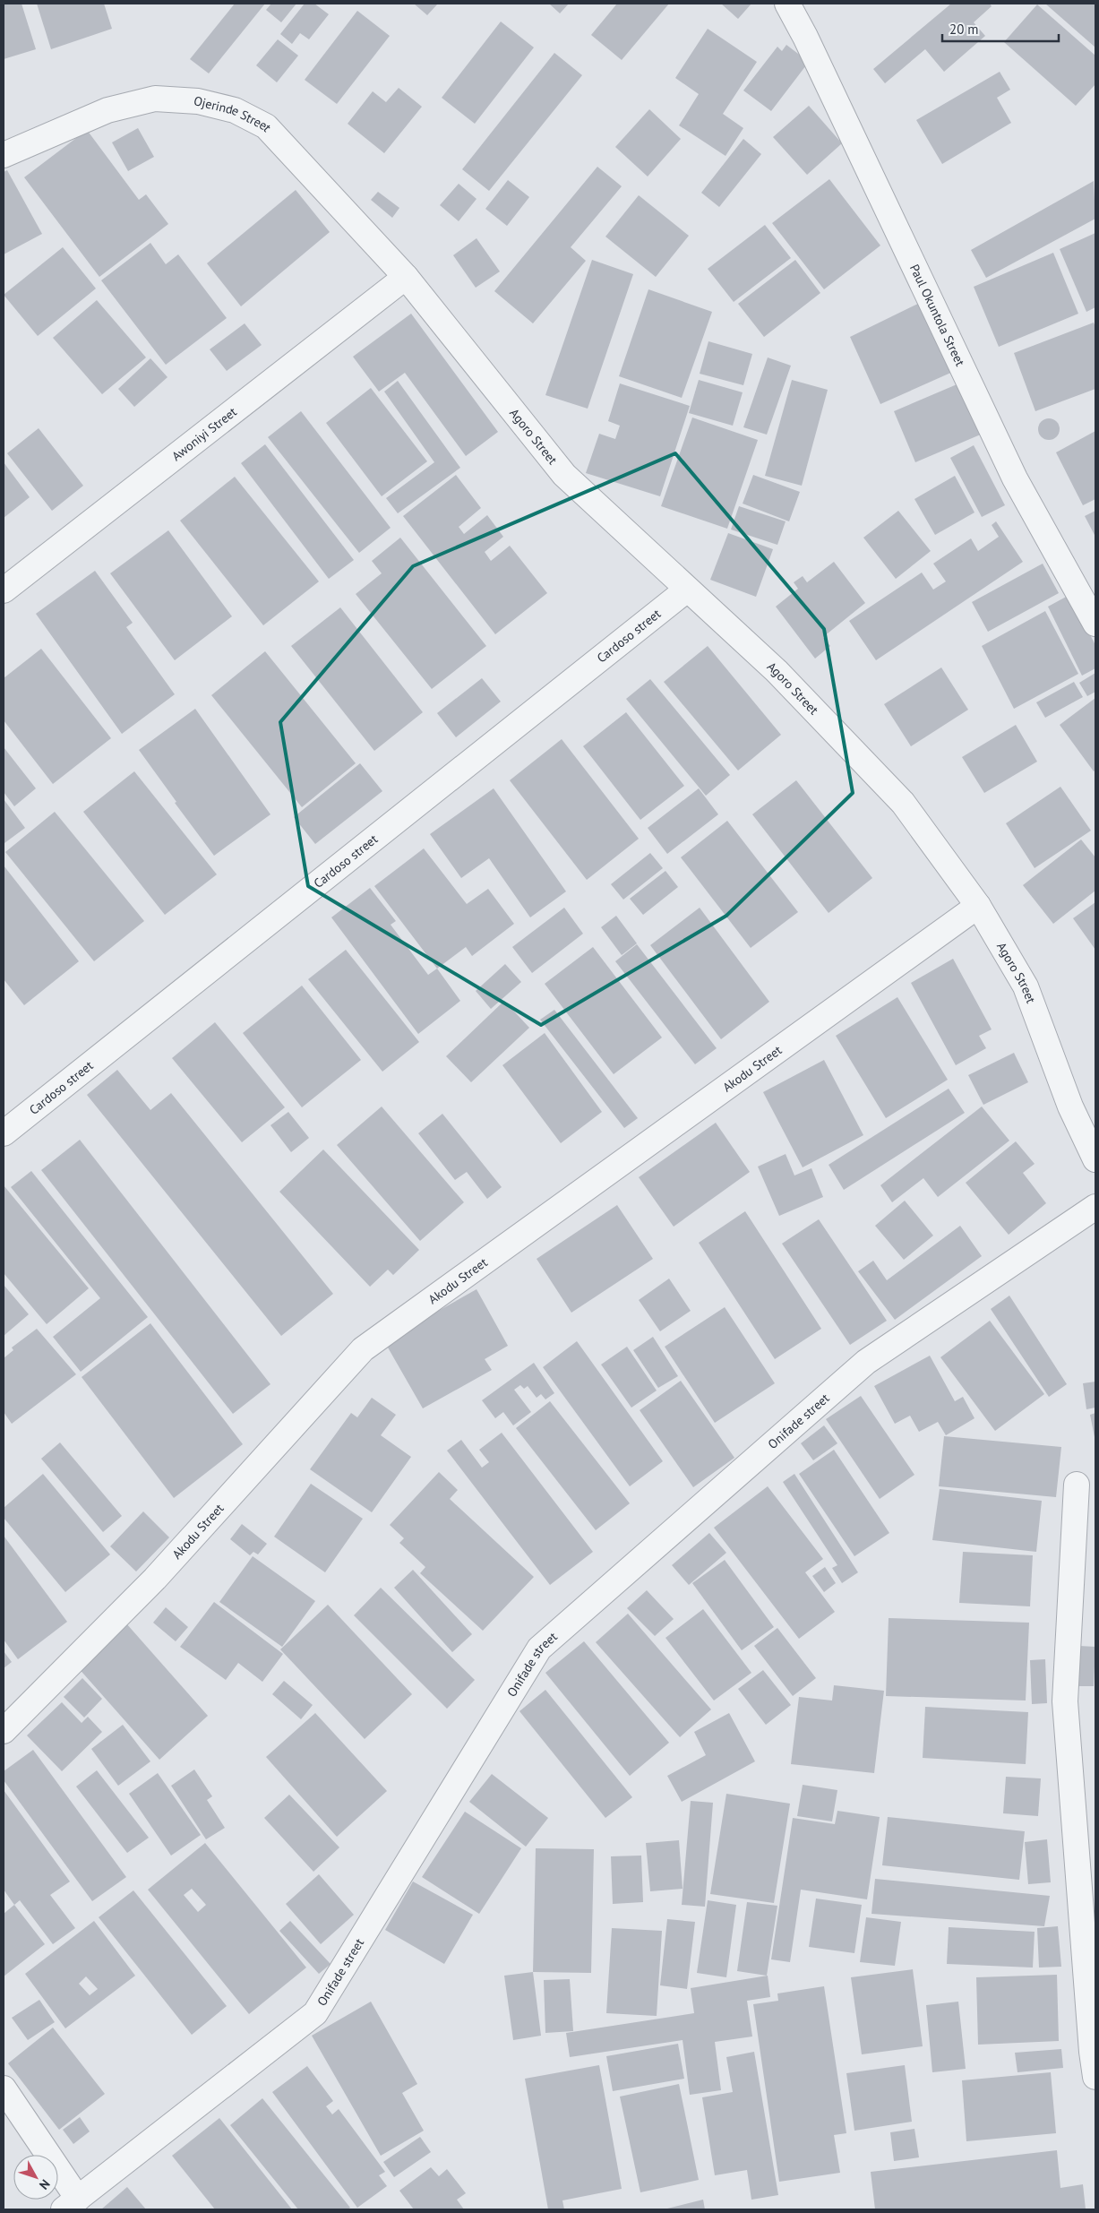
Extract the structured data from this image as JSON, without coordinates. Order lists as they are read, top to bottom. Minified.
{"streets":{"street":["Ojerinde Street","Paul Okuntola Street","Awoniyi Street","Agoro Street","Cardoso street","Akodu Street","Onifade street"]},"crossings":[["Ojerinde Street","Awoniyi Street"],["Ojerinde Street","Agoro Street"],["Awoniyi Street","Agoro Street"],["Agoro Street","Cardoso street"],["Agoro Street","Akodu Street"]],"scale_bar":"20 m","north":"bottom right"}
